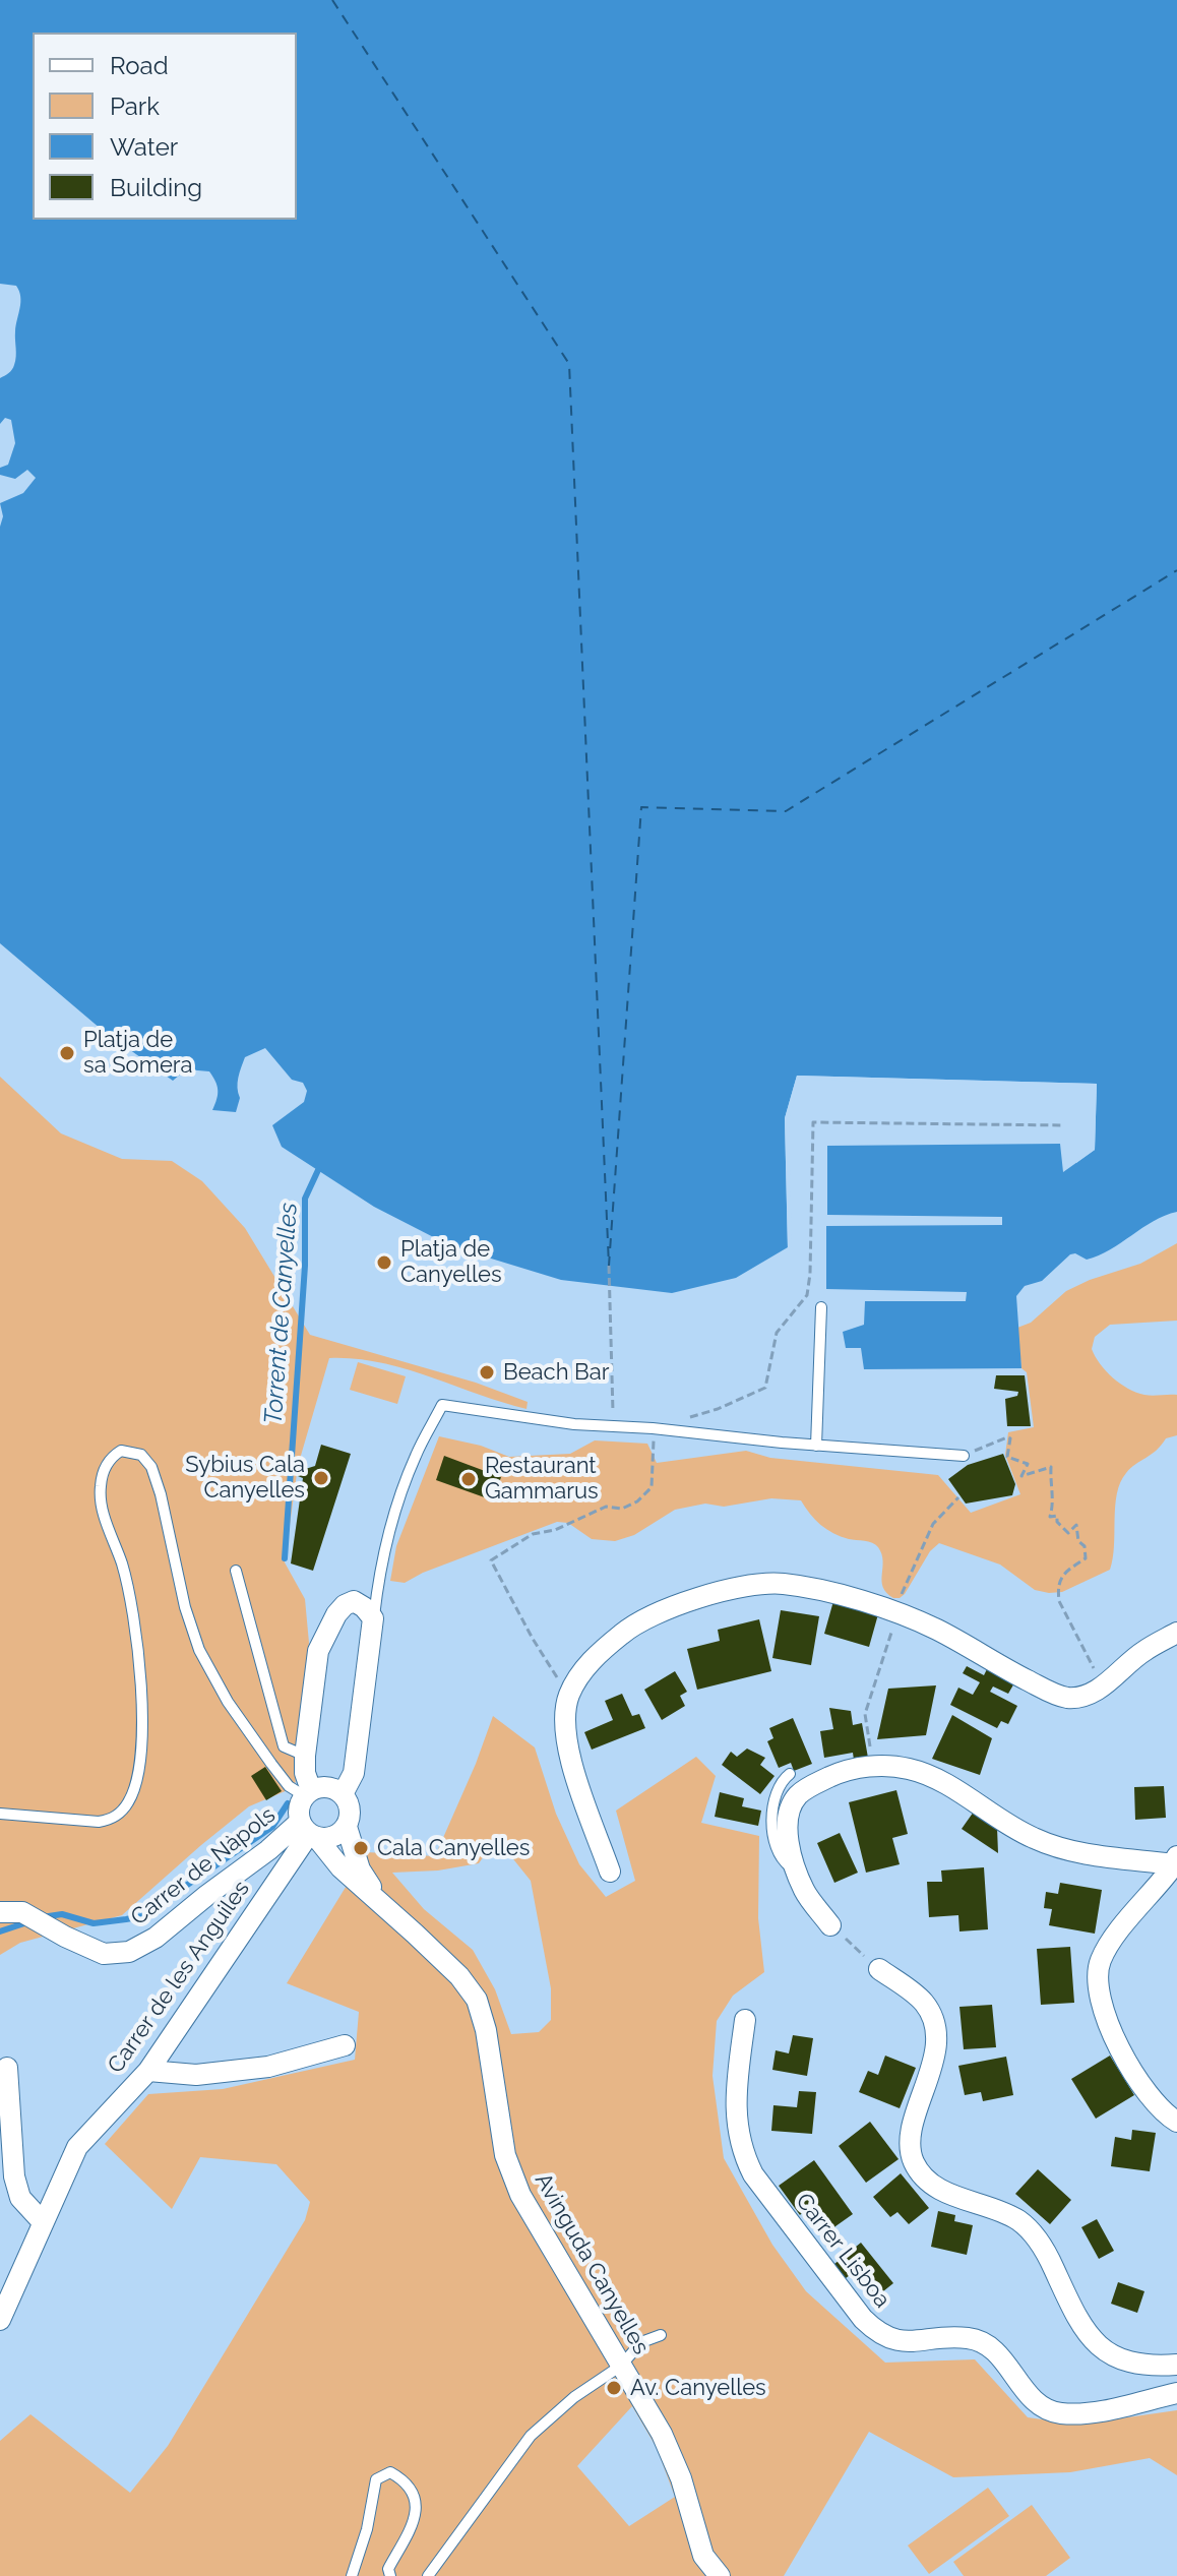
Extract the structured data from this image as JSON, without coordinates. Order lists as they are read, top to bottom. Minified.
{"streets":{"street":["Carrer de Nàpols","Carrer de les Anguiles","Carrer Lisboa","Avinguda Canyelles"]},"crossings":[["Carrer de Nàpols","Carrer de les Anguiles"],["Carrer de Nàpols","Avinguda Canyelles"],["Carrer de les Anguiles","Avinguda Canyelles"]],"water":["Torrent de Canyelles"],"places":["Platja de sa Somera","Platja de Canyelles","Beach Bar","Sybius Cala Canyelles","Restaurant Gammarus","Cala Canyelles","Av. Canyelles"],"legend":["Road","Park","Water","Building"]}
